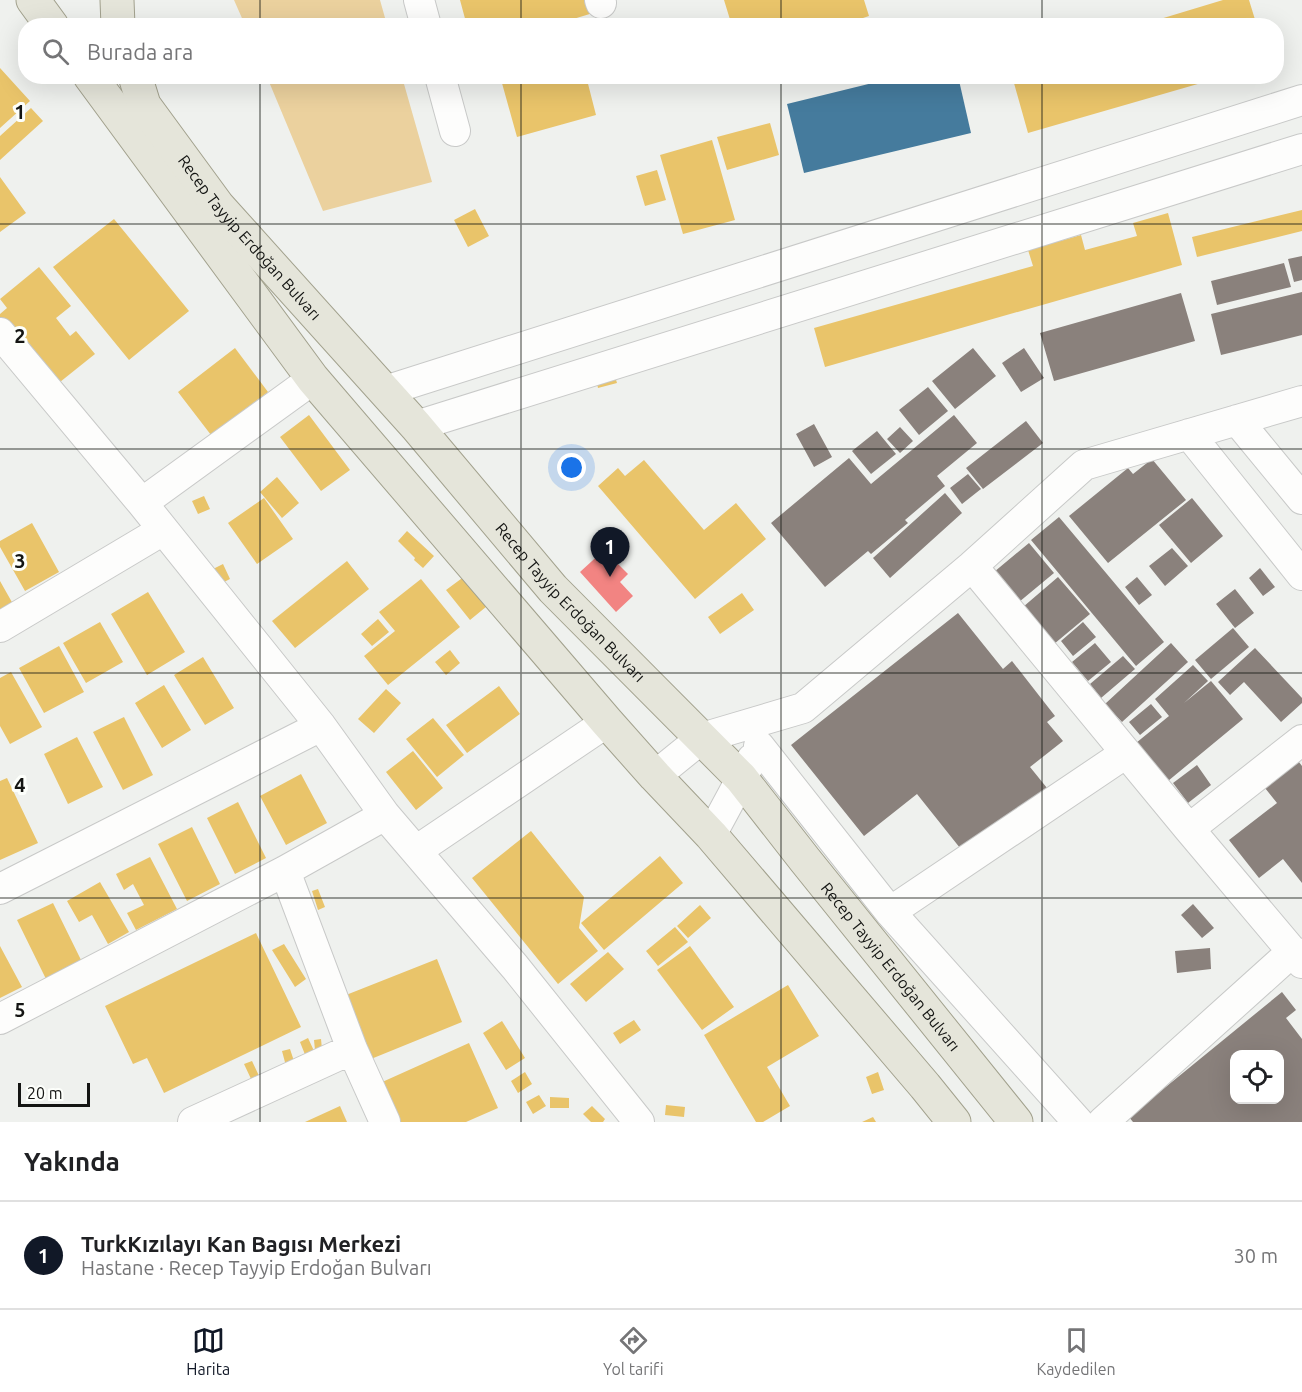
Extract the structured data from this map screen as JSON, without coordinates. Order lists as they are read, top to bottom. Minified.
{"streets":{"main road":["Recep Tayyip Erdoğan Bulvarı"]},"scale_bar":"20 m","page":{"search":"Burada ara","pins":"1","scale":"20 m","heading":"Yakında","list":[{"mark":"1","name":"TurkKızılayı Kan Bagısı Merkezi","note":"Hastane · Recep Tayyip Erdoğan Bulvarı","value":"30 m"}],"nav":["Harita","Yol tarifi","Kaydedilen"]},"grid":{"rows":["1","2","3","4","5"]}}
